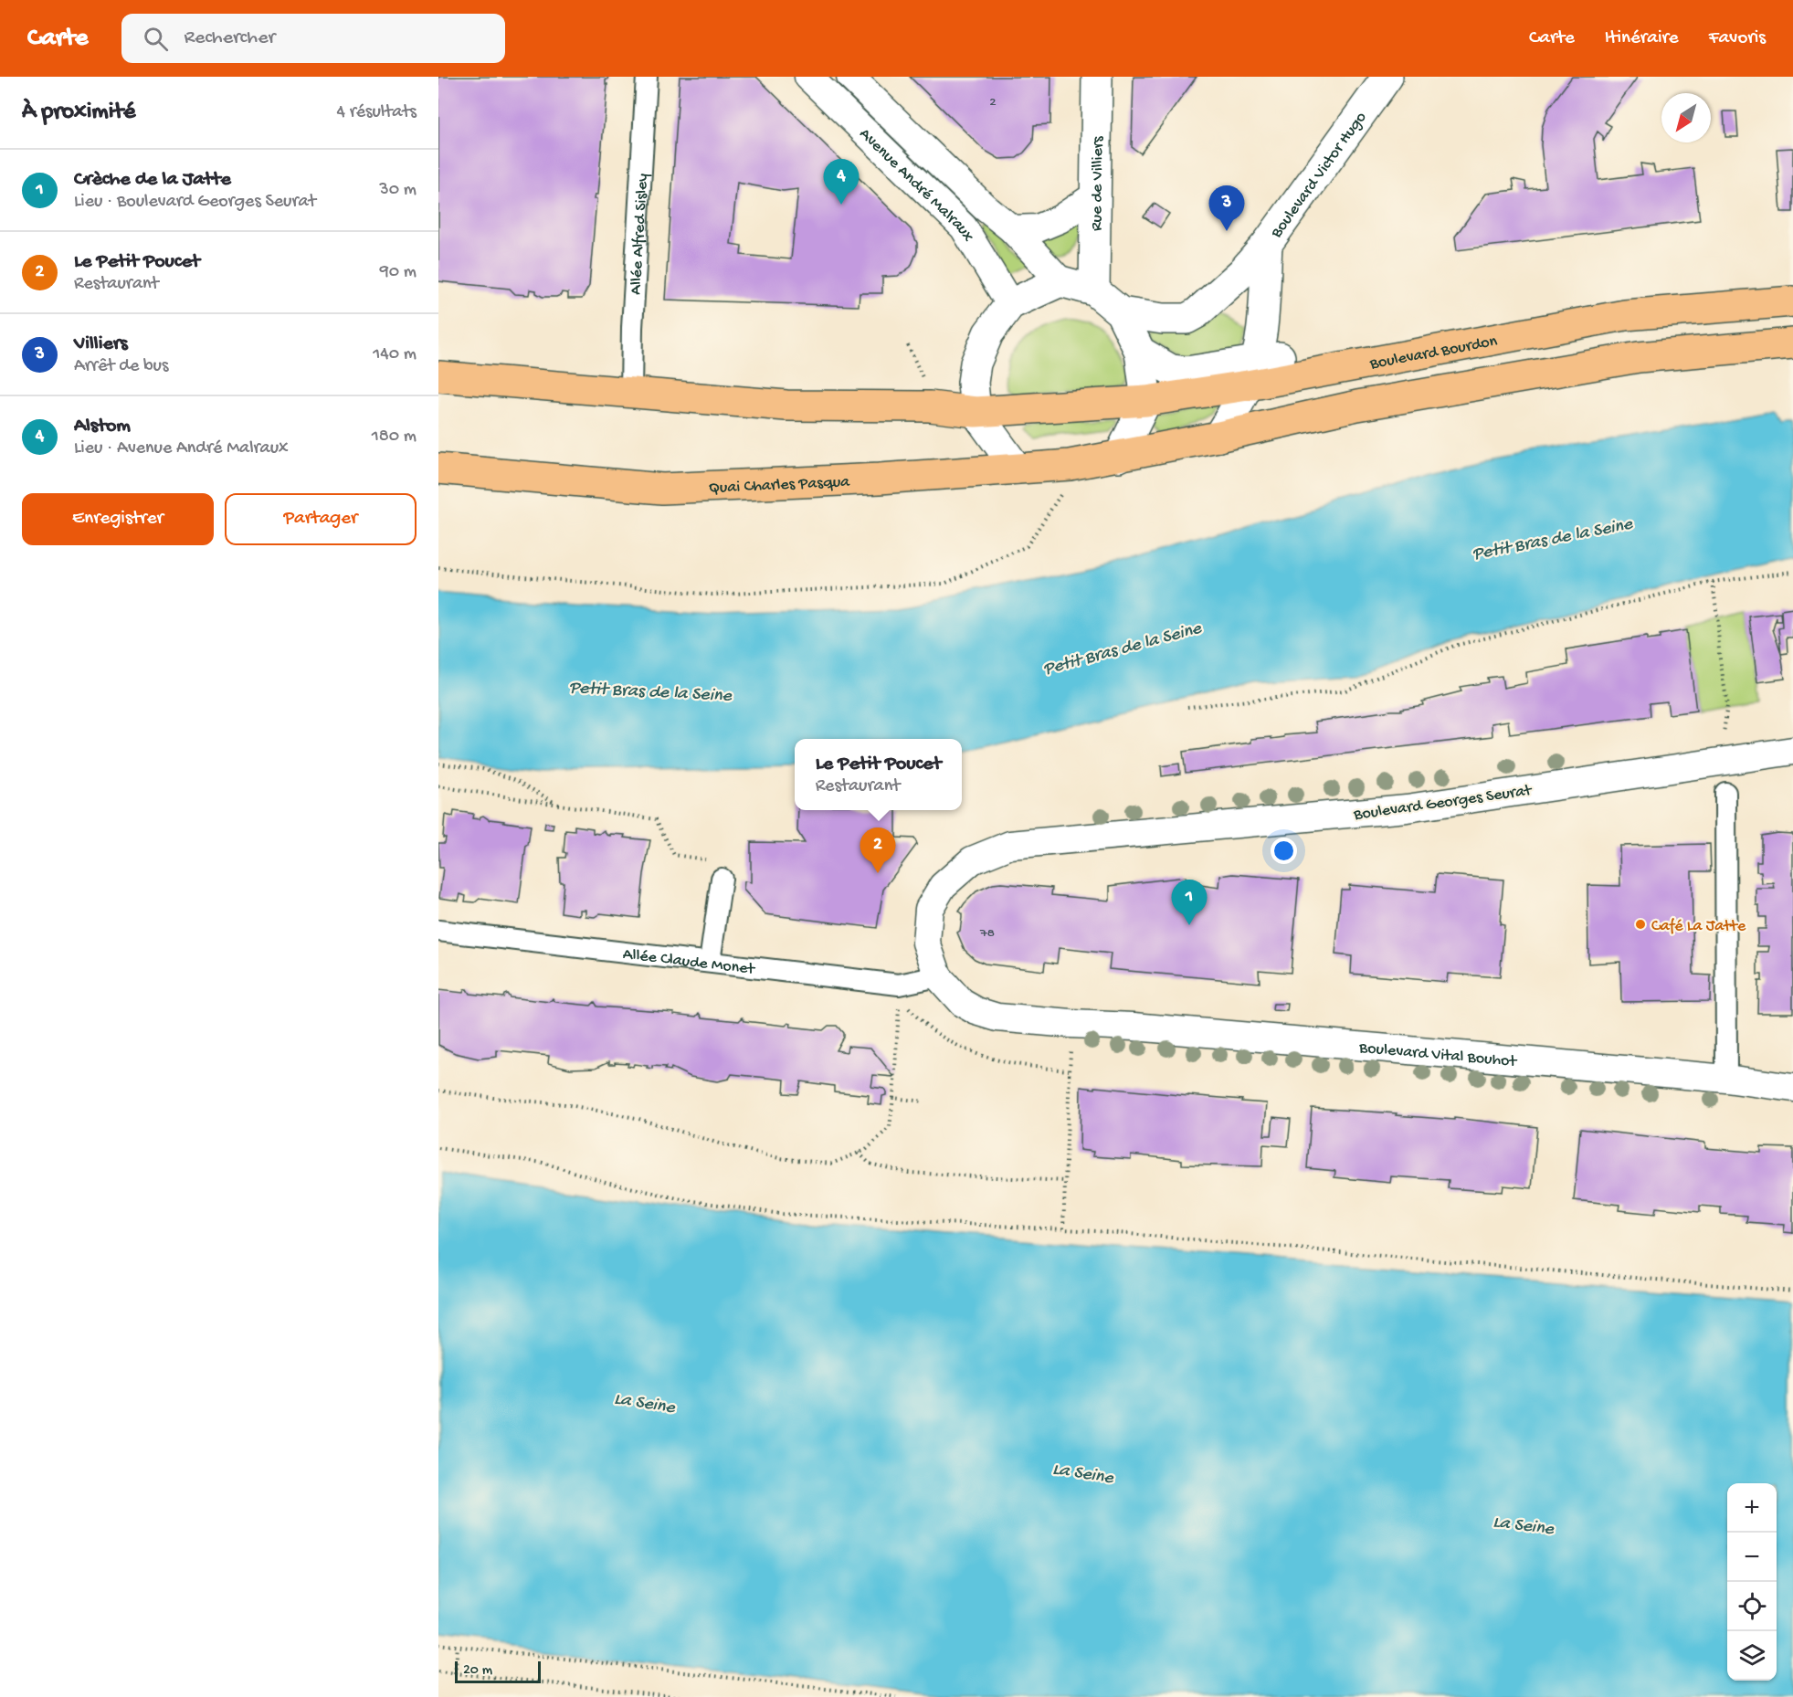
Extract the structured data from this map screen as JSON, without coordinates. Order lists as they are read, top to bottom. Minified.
{"streets":{"main road":["Boulevard Bourdon","Quai Charles Pasqua"],"street":["Boulevard Victor Hugo","Rue de Villiers","Avenue André Malraux","Allée Alfred Sisley","Boulevard Georges Seurat","Allée Claude Monet","Boulevard Vital Bouhot"]},"crossings":[["Boulevard Victor Hugo","Boulevard Bourdon"],["Boulevard Georges Seurat","Allée Claude Monet"],["Boulevard Georges Seurat","Boulevard Vital Bouhot"],["Allée Claude Monet","Boulevard Vital Bouhot"]],"water":["Petit Bras de la Seine","La Seine"],"places":["Café La Jatte"],"house_numbers":["2","78"],"scale_bar":"20 m","north":"bottom left","page":{"header":"Carte","search":"Rechercher","nav":["Carte","Itinéraire","Favoris"],"heading":["À proximité","4 résultats"],"list":[{"mark":"1","name":"Crèche de la Jatte","note":"Lieu · Boulevard Georges Seurat","value":"30 m"},{"mark":"2","name":"Le Petit Poucet","note":"Restaurant","value":"90 m"},{"mark":"3","name":"Villiers","note":"Arrêt de bus","value":"140 m"},{"mark":"4","name":"Alstom","note":"Lieu · Avenue André Malraux","value":"180 m"}],"pins":["4","3","2","1"],"buttons":["Enregistrer","Partager"],"popup":["Le Petit Poucet","Restaurant"],"map_buttons":["+","−"],"scale":"20 m"}}
